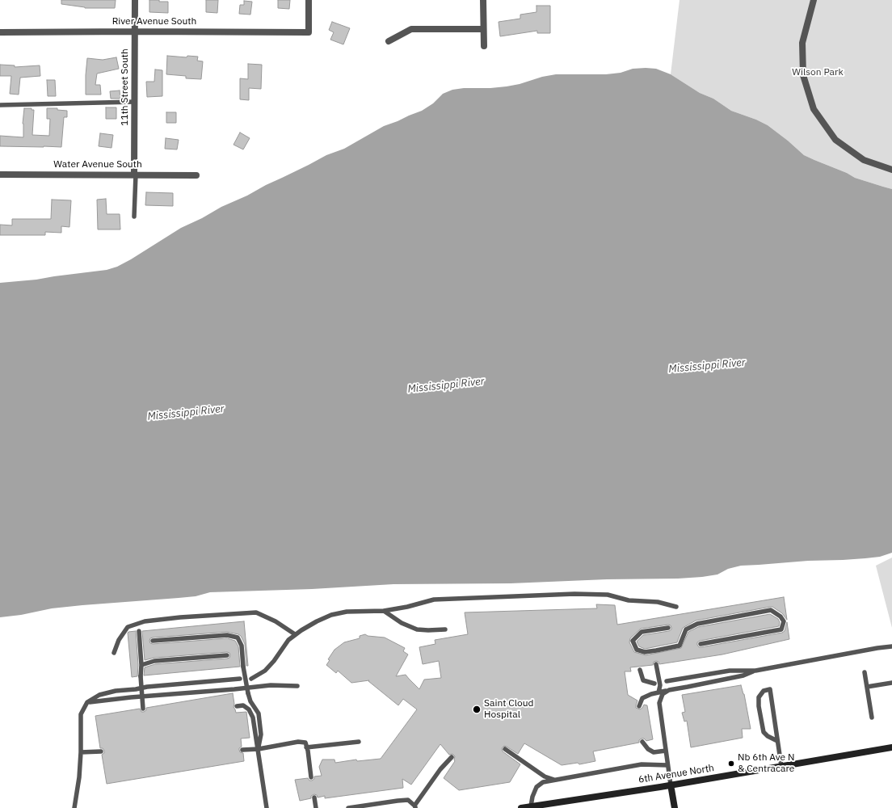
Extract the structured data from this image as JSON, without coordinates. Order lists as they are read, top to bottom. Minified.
{"streets":{"street":["River Avenue South","11th Street South","Water Avenue South","6th Avenue North"]},"crossings":[["River Avenue South","11th Street South"],["11th Street South","Water Avenue South"]],"water":["Mississippi River"],"parks":["Wilson Park"],"places":["Saint Cloud Hospital","Nb 6th Ave N & Centracare"]}
